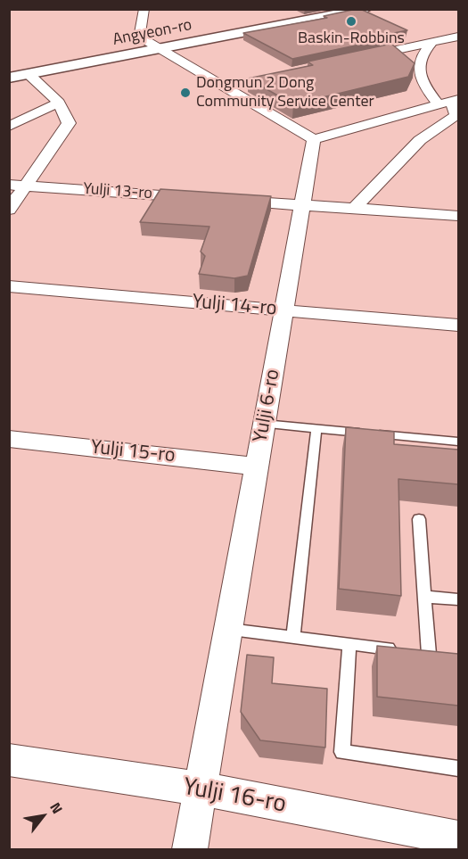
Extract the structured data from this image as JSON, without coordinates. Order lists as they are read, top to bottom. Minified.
{"streets":{"street":["Angyeon-ro","Yulji 13-ro","Yulji 14-ro","Yulji 6-ro","Yulji 15-ro","Yulji 16-ro"]},"crossings":[["Yulji 14-ro","Yulji 6-ro"],["Yulji 6-ro","Yulji 15-ro"],["Yulji 6-ro","Yulji 16-ro"]],"places":["Baskin-Robbins","Dongmun 2 Dong Community Service Center"],"north":"top right"}
